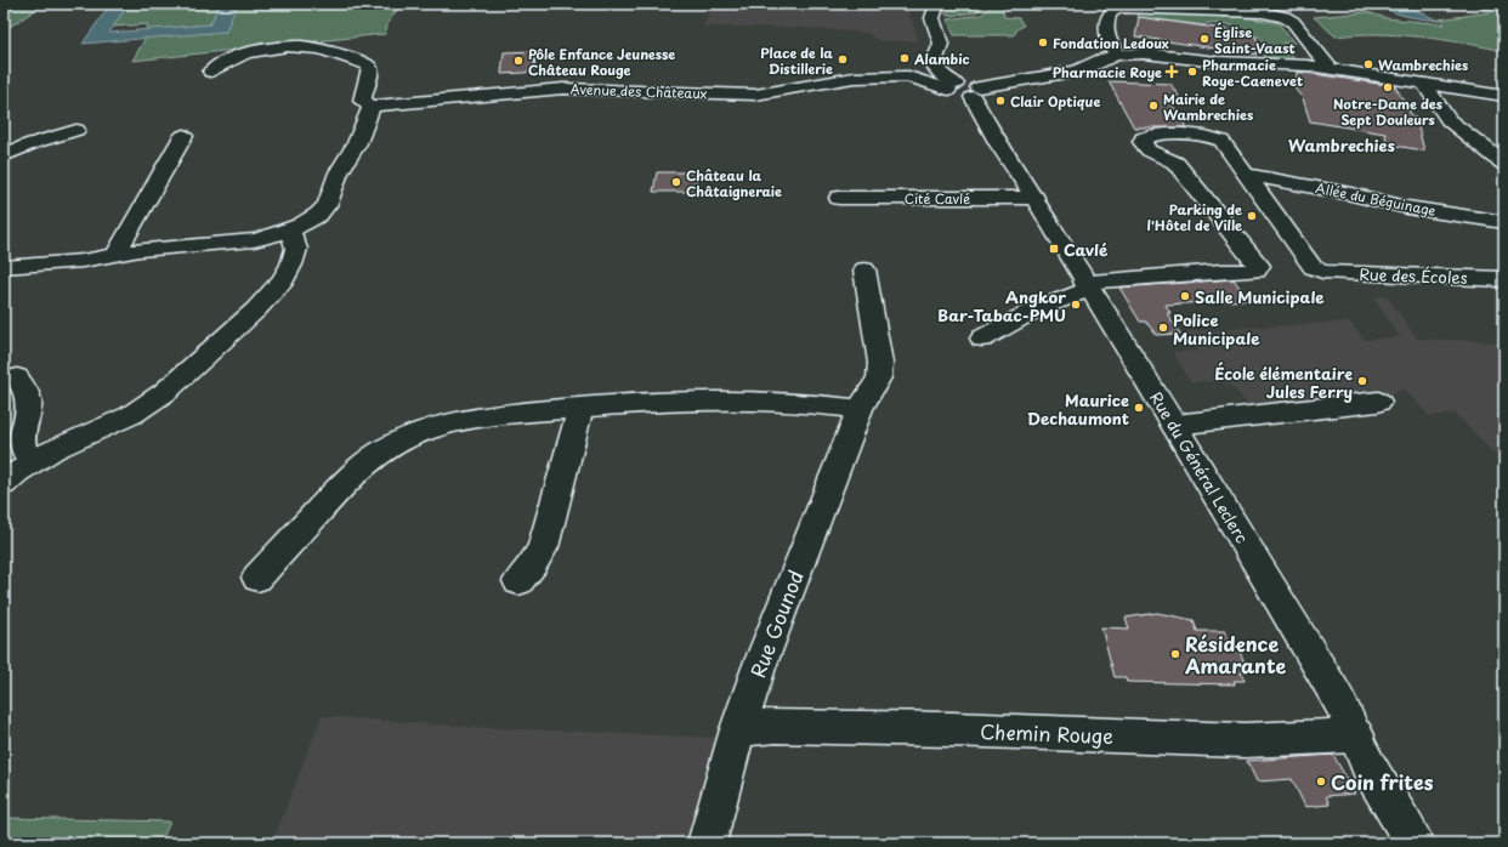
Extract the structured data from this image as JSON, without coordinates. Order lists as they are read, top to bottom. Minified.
{"streets":{"street":["Avenue des Châteaux","Cité Cavlé","Allée du Béguinage","Rue des Écoles","Rue du Général Leclerc","Rue Gounod","Chemin Rouge"]},"crossings":[["Cité Cavlé","Rue du Général Leclerc"],["Allée du Béguinage","Rue des Écoles"],["Rue du Général Leclerc","Chemin Rouge"],["Rue Gounod","Chemin Rouge"]],"districts":["Wambrechies"],"places":{"other":["Église Saint-Vaast","Fondation Ledoux","Alambic","Place de la Distillerie","Pôle Enfance Jeunesse Château Rouge","Wambrechies","Pharmacie Roye-Caenevet","Notre-Dame des Sept Douleurs","Clair Optique","Mairie de Wambrechies","Château la Châtaigneraie","Parking de l'Hôtel de Ville","Salle Municipale","Angkor Bar-Tabac-PMU","Police Municipale","École élémentaire Jules Ferry","Maurice Dechaumont","Résidence Amarante","Coin frites"],"health":["Pharmacie Roye"],"transit":["Cavlé"]}}
